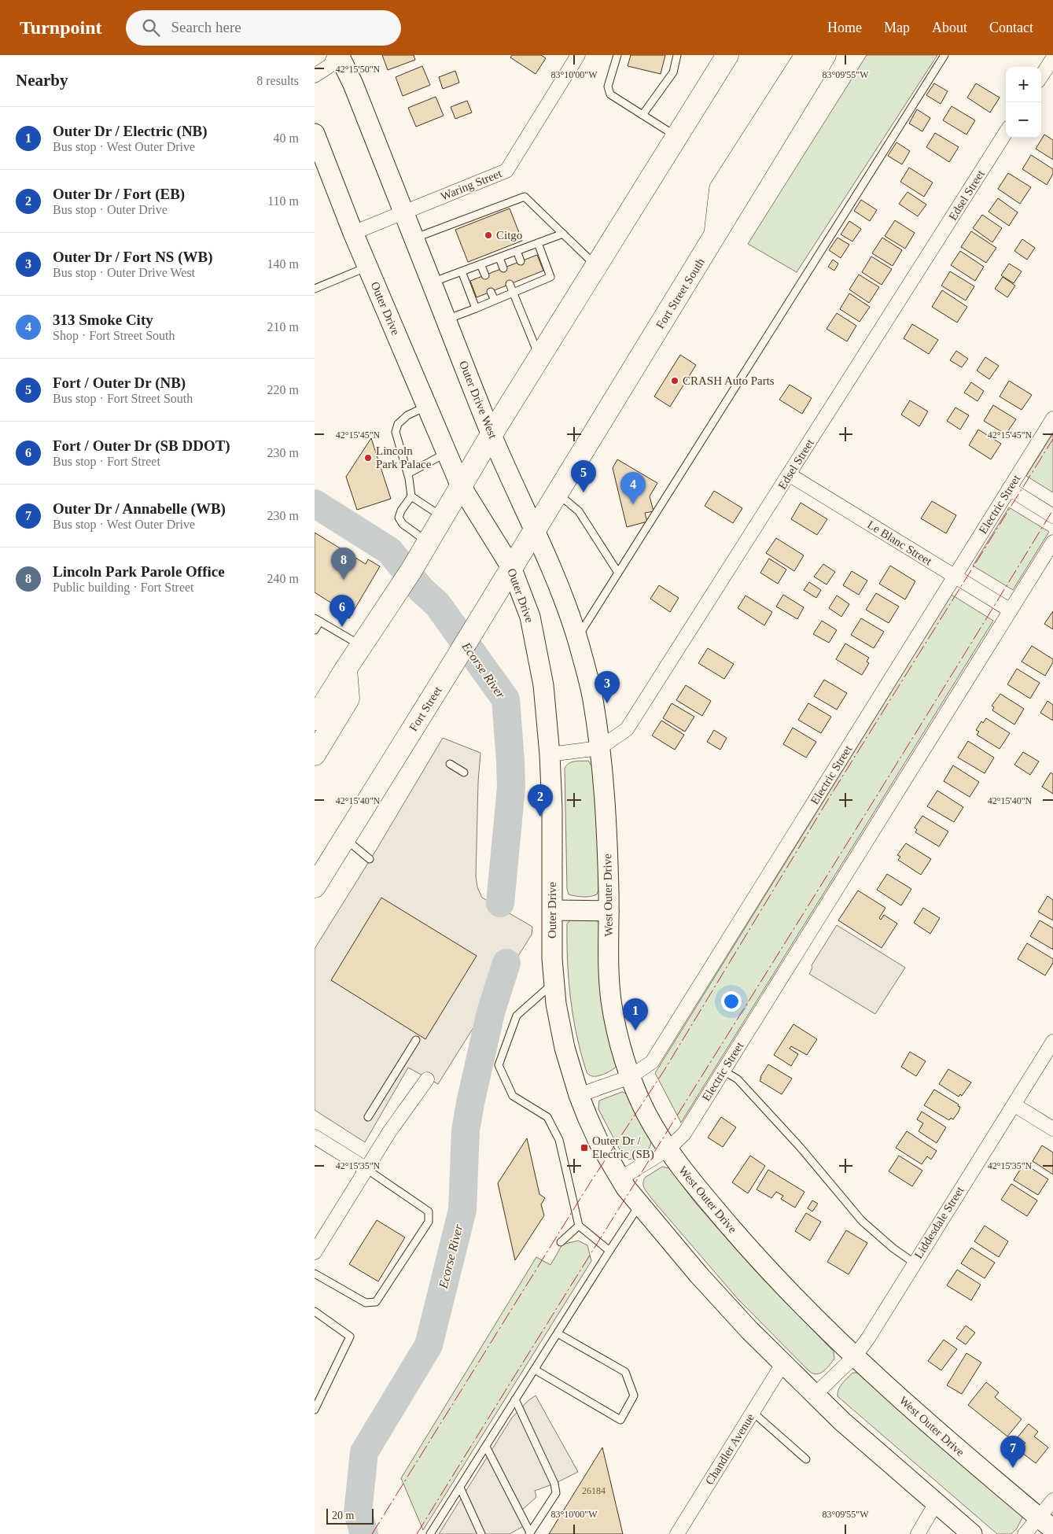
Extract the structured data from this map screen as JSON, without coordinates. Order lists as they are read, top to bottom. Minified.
{"streets":{"main road":["Fort Street South","Outer Drive","Outer Drive West","Fort Street","West Outer Drive"],"street":["Waring Street","Edsel Street","Electric Street","Le Blanc Street","Liddesdale Street","Chandler Avenue"]},"crossings":[["Waring Street","Outer Drive"],["Waring Street","Outer Drive West"],["Edsel Street","Outer Drive"],["Edsel Street","Outer Drive West"],["Edsel Street","Le Blanc Street"],["Edsel Street","West Outer Drive"],["Fort Street South","Outer Drive West"],["Fort Street South","Fort Street"],["Outer Drive","Electric Street"],["Outer Drive","Fort Street"],["Outer Drive West","Fort Street"],["Outer Drive West","West Outer Drive"],["Electric Street","Le Blanc Street"],["Electric Street","West Outer Drive"],["West Outer Drive","Liddesdale Street"]],"water":["Ecorse River"],"places":{"other":["Citgo","CRASH Auto Parts","Lincoln Park Palace"],"transit":["Outer Dr / Electric (SB)"]},"house_numbers":["26184"],"scale_bar":"20 m","page":{"header":"Turnpoint","search":"Search here","nav":["Home","Map","About","Contact"],"heading":["Nearby","8 results"],"map_buttons":["+","−"],"list":[{"mark":"1","name":"Outer Dr / Electric (NB)","note":"Bus stop · West Outer Drive","value":"40 m"},{"mark":"2","name":"Outer Dr / Fort (EB)","note":"Bus stop · Outer Drive","value":"110 m"},{"mark":"3","name":"Outer Dr / Fort NS (WB)","note":"Bus stop · Outer Drive West","value":"140 m"},{"mark":"4","name":"313 Smoke City","note":"Shop · Fort Street South","value":"210 m"},{"mark":"5","name":"Fort / Outer Dr (NB)","note":"Bus stop · Fort Street South","value":"220 m"},{"mark":"6","name":"Fort / Outer Dr (SB DDOT)","note":"Bus stop · Fort Street","value":"230 m"},{"mark":"7","name":"Outer Dr / Annabelle (WB)","note":"Bus stop · West Outer Drive","value":"230 m"},{"mark":"8","name":"Lincoln Park Parole Office","note":"Public building · Fort Street","value":"240 m"}],"pins":["5","4","8","6","3","2","1","7"],"scale":"20 m"},"coordinates":["42°15'50\"N","83°10'00\"W","83°09'55\"W","42°15'45\"N","42°15'40\"N","42°15'35\"N"]}
